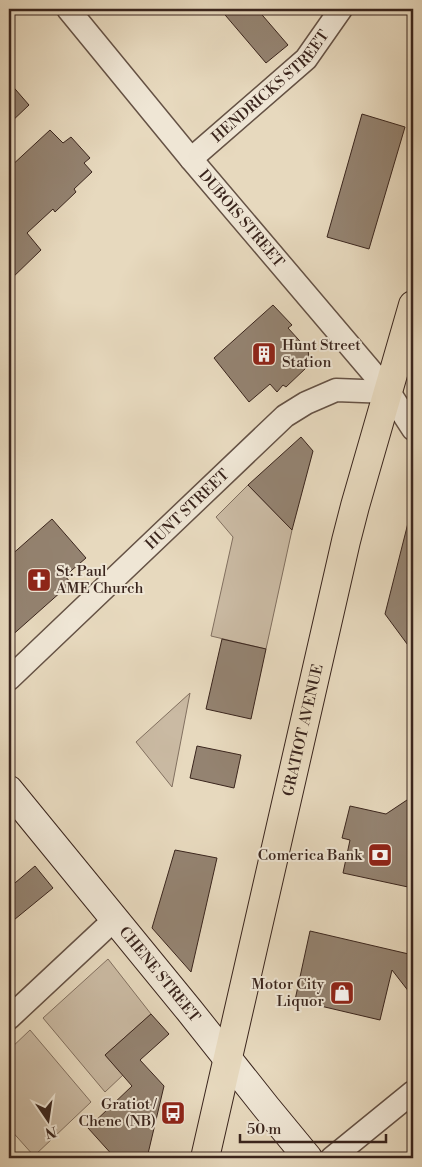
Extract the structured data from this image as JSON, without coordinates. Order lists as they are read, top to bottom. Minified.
{"streets":{"main road":["GRATIOT AVENUE"],"street":["HENDRICKS STREET","DUBOIS STREET","HUNT STREET","CHENE STREET"]},"crossings":[["HENDRICKS STREET","DUBOIS STREET"],["DUBOIS STREET","HUNT STREET"],["DUBOIS STREET","GRATIOT AVENUE"],["HUNT STREET","GRATIOT AVENUE"],["GRATIOT AVENUE","CHENE STREET"]],"places":{"building":["Hunt Street Station"],"church":["St. Paul AME Church"],"bank":["Comerica Bank"],"shop":["Motor City Liquor"],"bus stop":["Gratiot / Chene (NB)"]},"scale_bar":"50 m","north":"bottom"}
